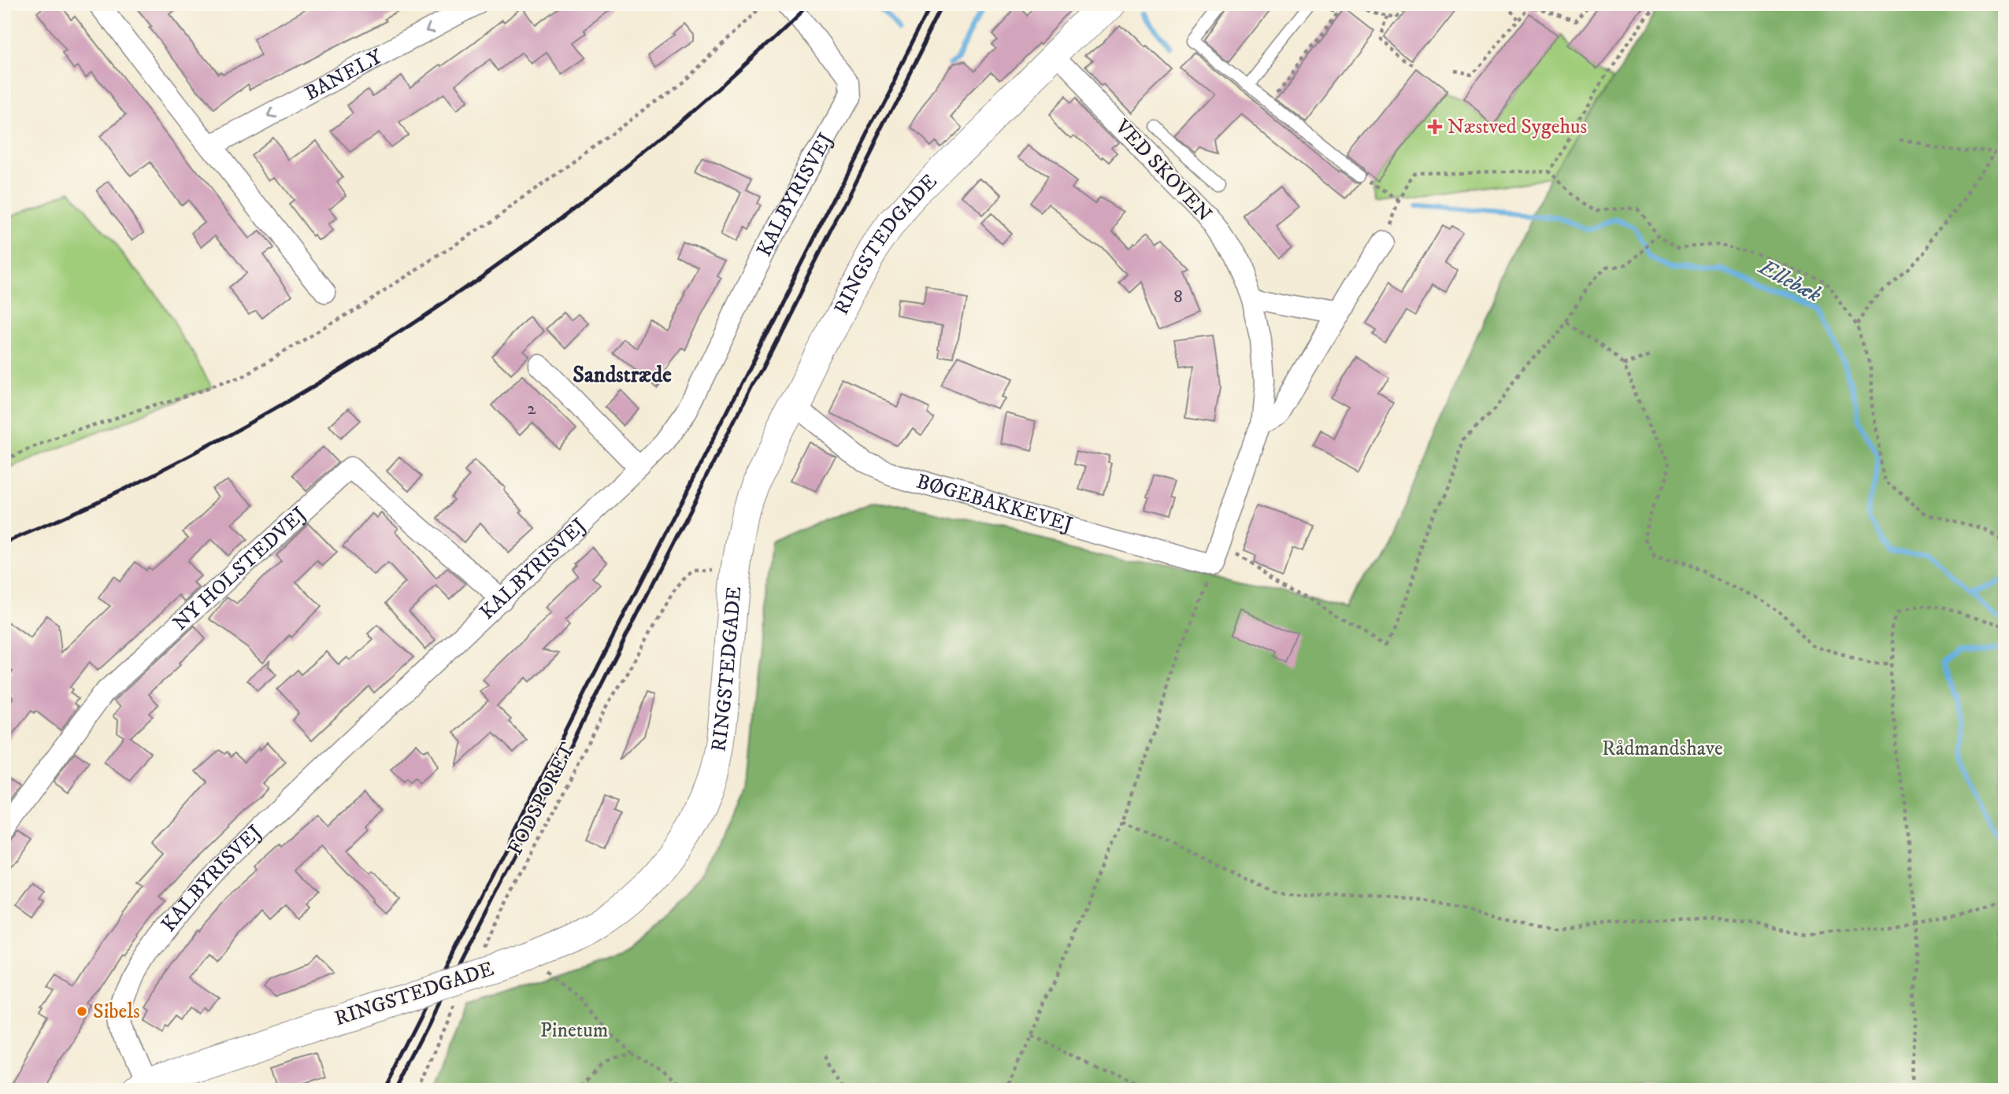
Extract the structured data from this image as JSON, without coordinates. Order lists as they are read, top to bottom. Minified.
{"streets":{"street":["BANELY","VED SKOVEN","KALBYRISVEJ","RINGSTEDGADE","BØGEBAKKEVEJ","NY HOLSTEDVEJ"],"path":["FODSPORET"]},"crossings":[["VED SKOVEN","RINGSTEDGADE"],["VED SKOVEN","BØGEBAKKEVEJ"],["KALBYRISVEJ","RINGSTEDGADE"],["KALBYRISVEJ","NY HOLSTEDVEJ"],["RINGSTEDGADE","BØGEBAKKEVEJ"],["RINGSTEDGADE","FODSPORET"]],"one_way":["BANELY"],"districts":["Sandstræde"],"water":["Ellebæk"],"parks":["Rådmandshave","Pinetum"],"places":{"health":["Næstved Sygehus"],"other":["Sibels"]},"house_numbers":["8","2"]}
